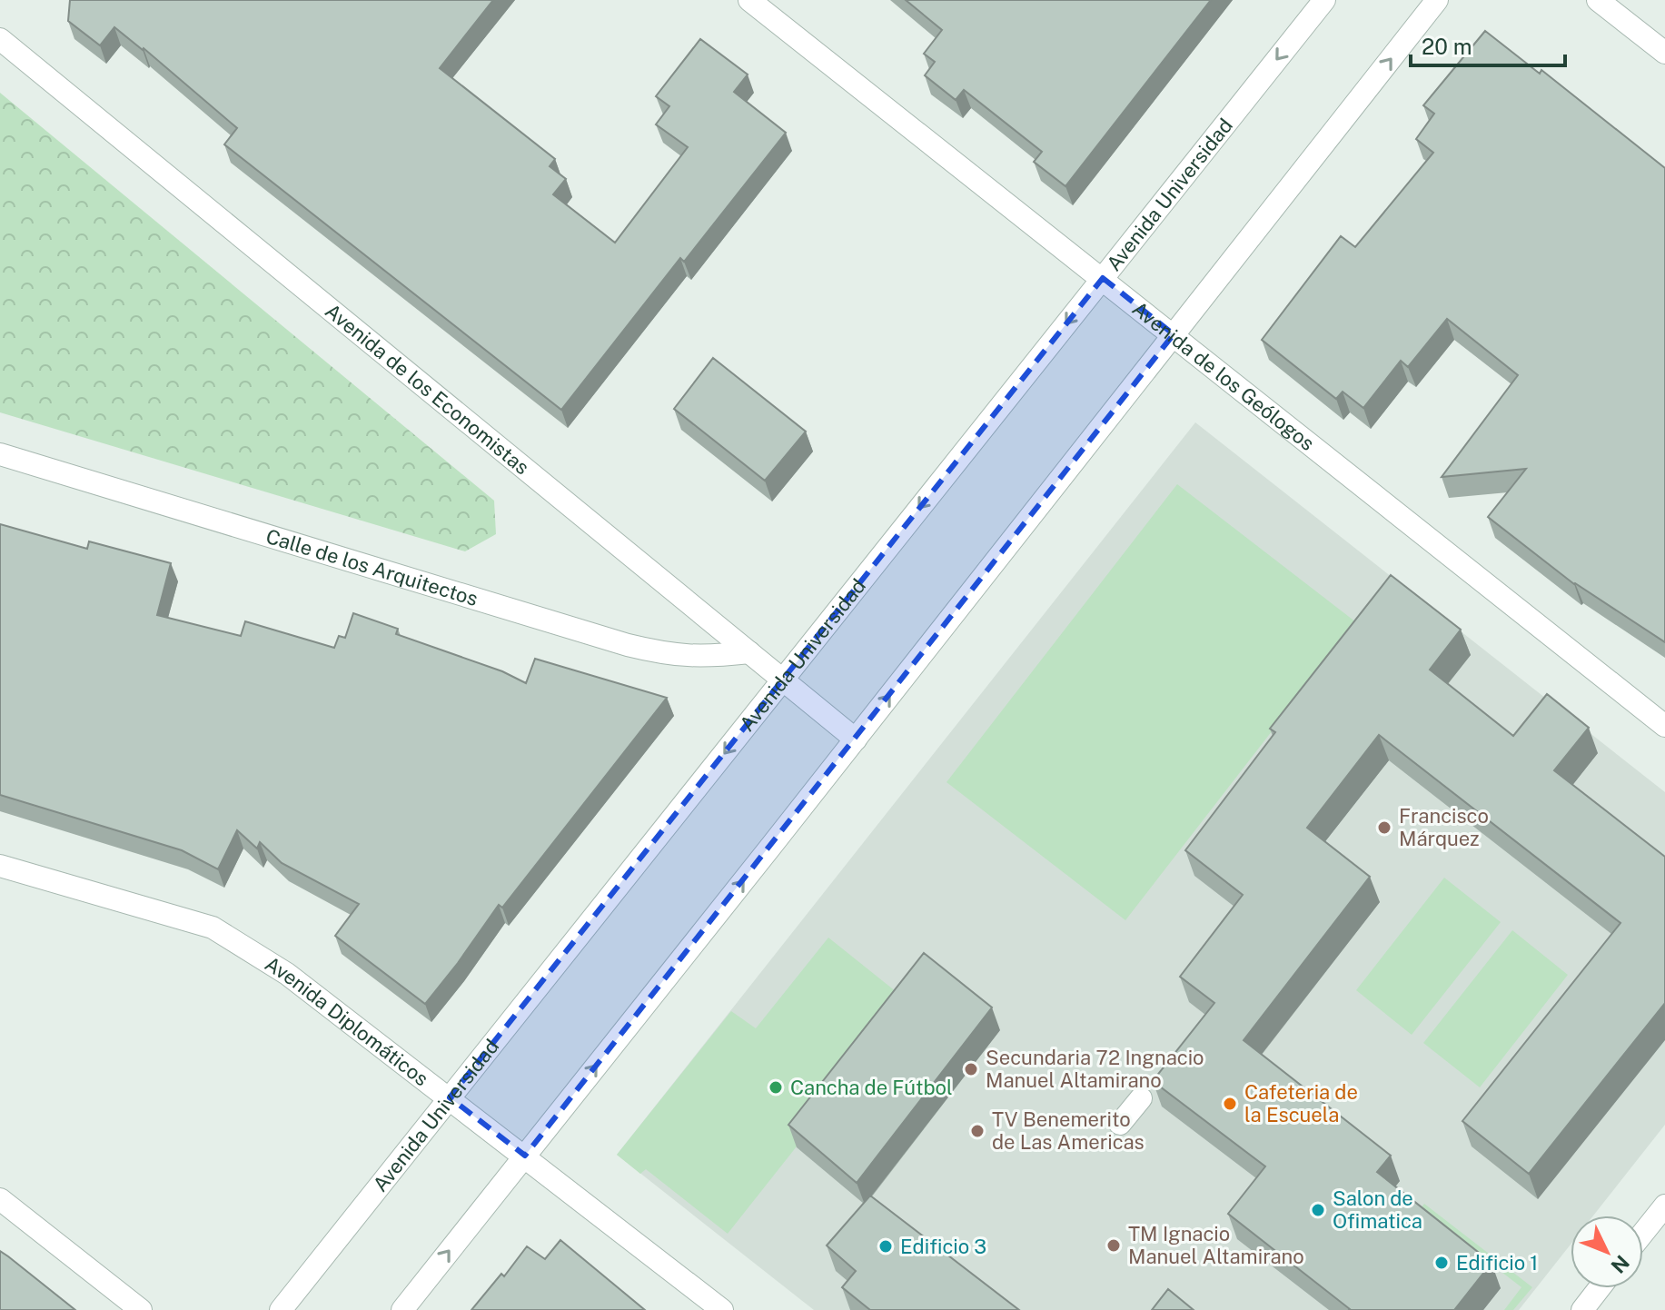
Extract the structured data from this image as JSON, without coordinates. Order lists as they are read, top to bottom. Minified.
{"streets":{"street":["Avenida Universidad","Avenida de los Geólogos","Avenida de los Economistas","Calle de los Arquitectos","Avenida Diplomáticos"]},"crossings":[["Avenida Universidad","Avenida de los Geólogos"],["Avenida Universidad","Avenida de los Economistas"],["Avenida Universidad","Avenida Diplomáticos"],["Avenida de los Economistas","Calle de los Arquitectos"]],"places":["Francisco Márquez","Secundaria 72 Ingnacio Manuel Altamirano","Cancha de Fútbol","Cafeteria de la Escuela","TV Benemerito de Las Americas","Salon de Ofimatica","TM Ignacio Manuel Altamirano","Edificio 3","Edificio 1"],"scale_bar":"20 m","north":"bottom right"}
